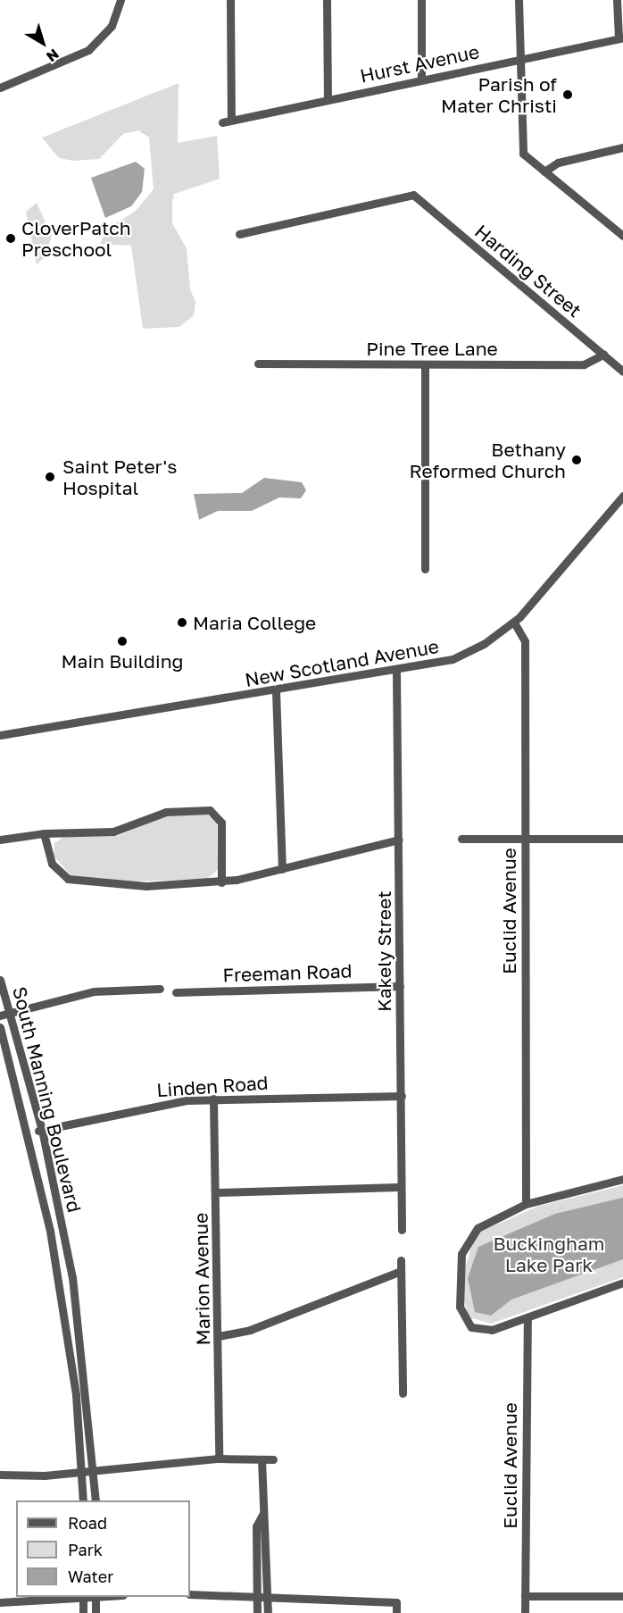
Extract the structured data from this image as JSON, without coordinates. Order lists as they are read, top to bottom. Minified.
{"streets":{"street":["Hurst Avenue","Harding Street","Pine Tree Lane","New Scotland Avenue","Euclid Avenue","Kakely Street","Freeman Road","Linden Road","South Manning Boulevard","Marion Avenue"]},"crossings":[["Harding Street","Pine Tree Lane"],["New Scotland Avenue","Euclid Avenue"],["New Scotland Avenue","Kakely Street"],["Kakely Street","Freeman Road"],["Kakely Street","Linden Road"],["Linden Road","South Manning Boulevard"],["Linden Road","Marion Avenue"]],"parks":["Buckingham Lake Park"],"places":["Parish of Mater Christi","CloverPatch Preschool","Bethany Reformed Church","Saint Peter's Hospital","Maria College","Main Building"],"legend":["Road","Park","Water"],"north":"bottom right"}
